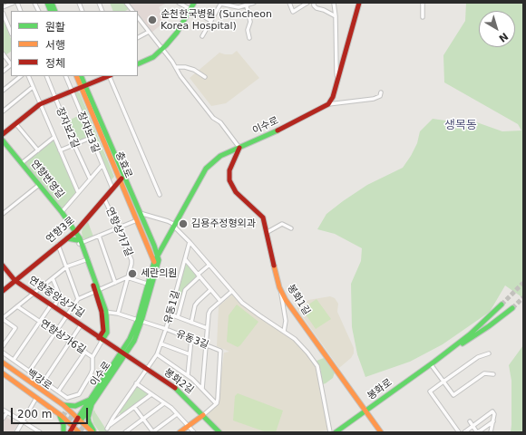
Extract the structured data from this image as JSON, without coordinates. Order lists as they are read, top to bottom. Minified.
{"streets":{"main road":["이수로","충효로","연향번영길","연향3로","연향중앙상가길","봉화1길","백강로","봉화2길","봉화로"],"street":["장자보2길","장자보3길","연향상가7길","유동1길","연향상가6길","유동3길"]},"crossings":[["이수로","충효로"],["이수로","연향중앙상가길"],["이수로","봉화1길"],["이수로","유동3길"],["이수로","봉화2길"],["장자보3길","연향3로"],["충효로","연향3로"],["연향번영길","연향3로"],["연향번영길","연향중앙상가길"],["연향번영길","연향상가6길"],["연향3로","연향상가7길"],["연향3로","연향중앙상가길"],["연향상가7길","유동3길"],["연향중앙상가길","연향상가6길"],["연향중앙상가길","봉화2길"],["봉화1길","봉화로"],["유동1길","유동3길"],["유동1길","봉화2길"]],"districts":["생목동"],"places":["순천한국병원 (Suncheon Korea Hospital)","김용주정형외과","세란의원"],"legend":["원활","서행","정체"],"scale_bar":"200 m","north":"bottom right"}
